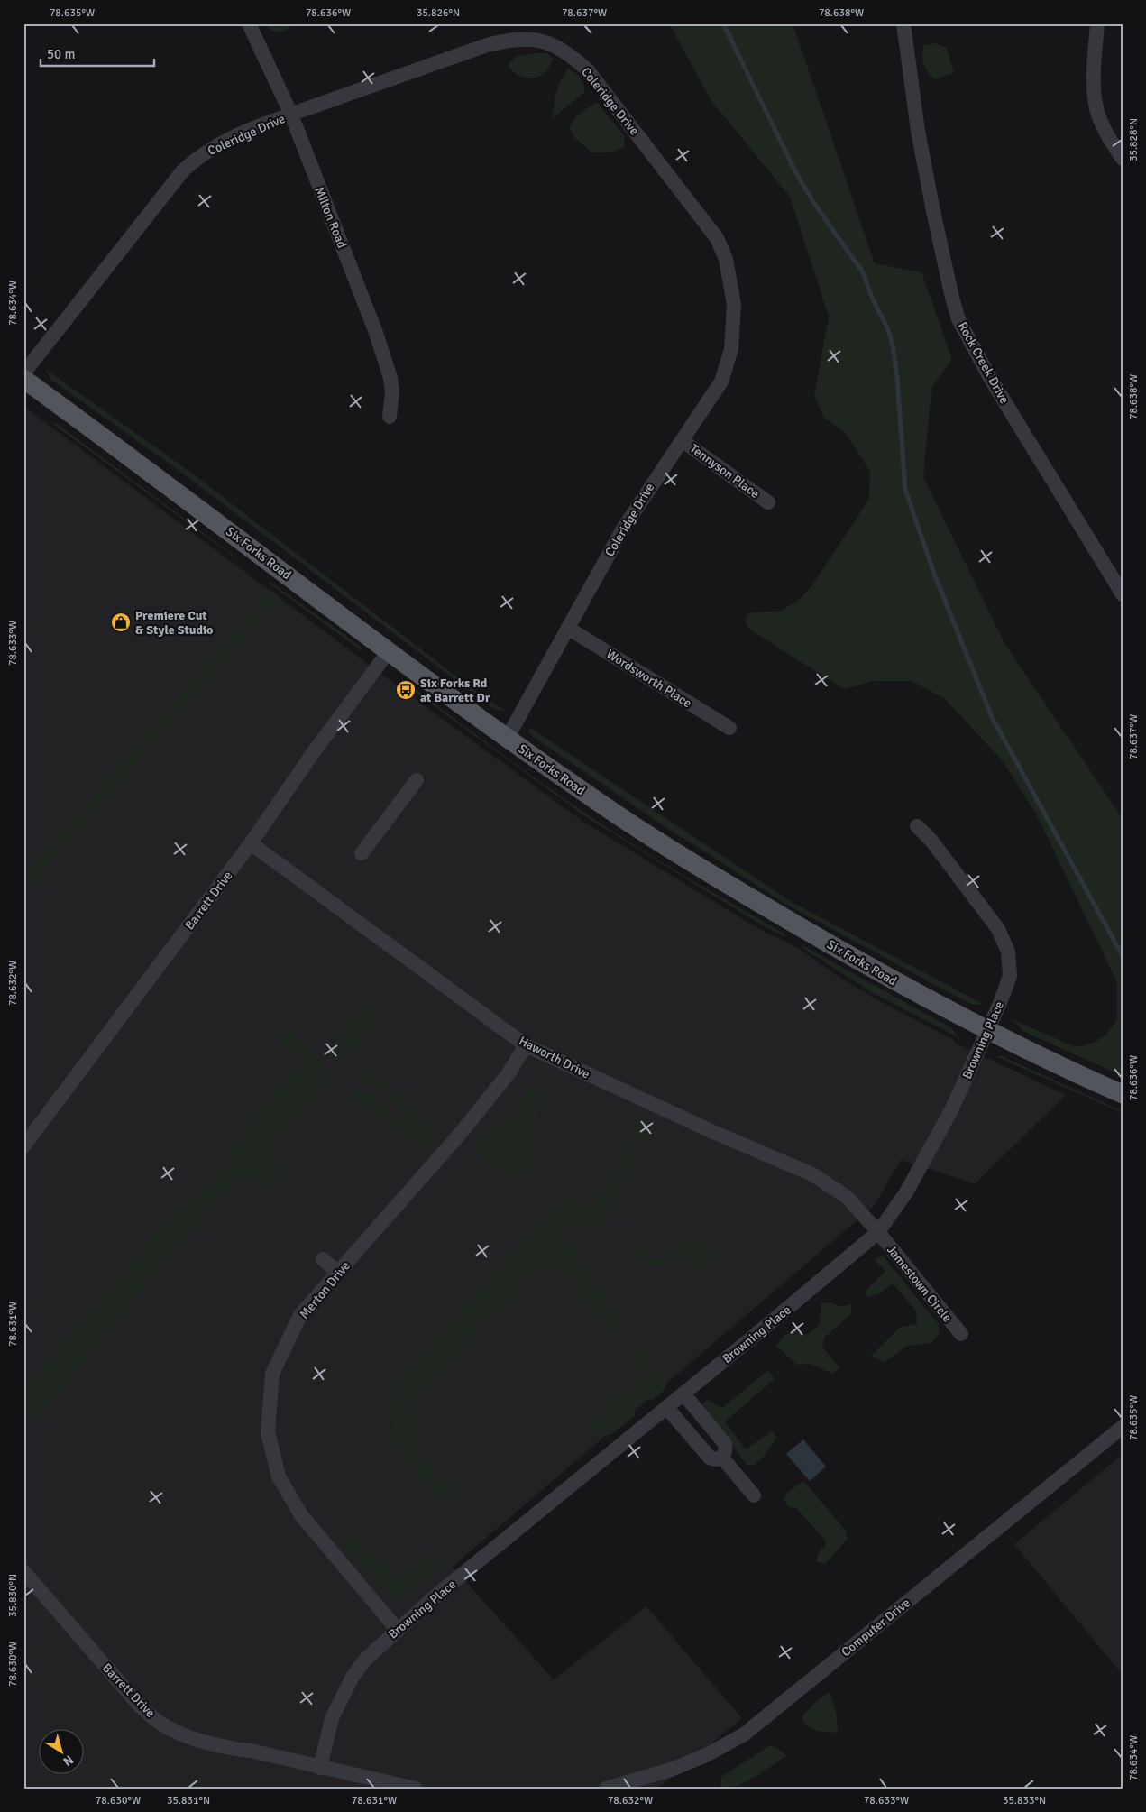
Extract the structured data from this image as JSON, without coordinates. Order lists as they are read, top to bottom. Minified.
{"streets":{"main road":["Six Forks Road"],"street":["Coleridge Drive","Milton Road","Rock Creek Drive","Tennyson Place","Wordsworth Place","Barrett Drive","Browning Place","Haworth Drive","Jamestown Circle","Merton Drive","Computer Drive"]},"crossings":[["Coleridge Drive","Milton Road"],["Coleridge Drive","Tennyson Place"],["Coleridge Drive","Six Forks Road"],["Coleridge Drive","Wordsworth Place"],["Six Forks Road","Barrett Drive"],["Six Forks Road","Browning Place"],["Barrett Drive","Browning Place"],["Barrett Drive","Haworth Drive"],["Browning Place","Haworth Drive"],["Browning Place","Jamestown Circle"],["Browning Place","Merton Drive"],["Haworth Drive","Jamestown Circle"],["Haworth Drive","Merton Drive"]],"places":{"shop":["Premiere Cut & Style Studio"],"bus stop":["Six Forks Rd at Barrett Dr"]},"scale_bar":"50 m","north":"bottom right","coordinates":["78.635°W","78.636°W","35.826°N","78.637°W","78.638°W","35.828°N","78.634°W","78.633°W","78.632°W","78.631°W","35.830°N","78.630°W","35.831°N","35.833°N"]}
